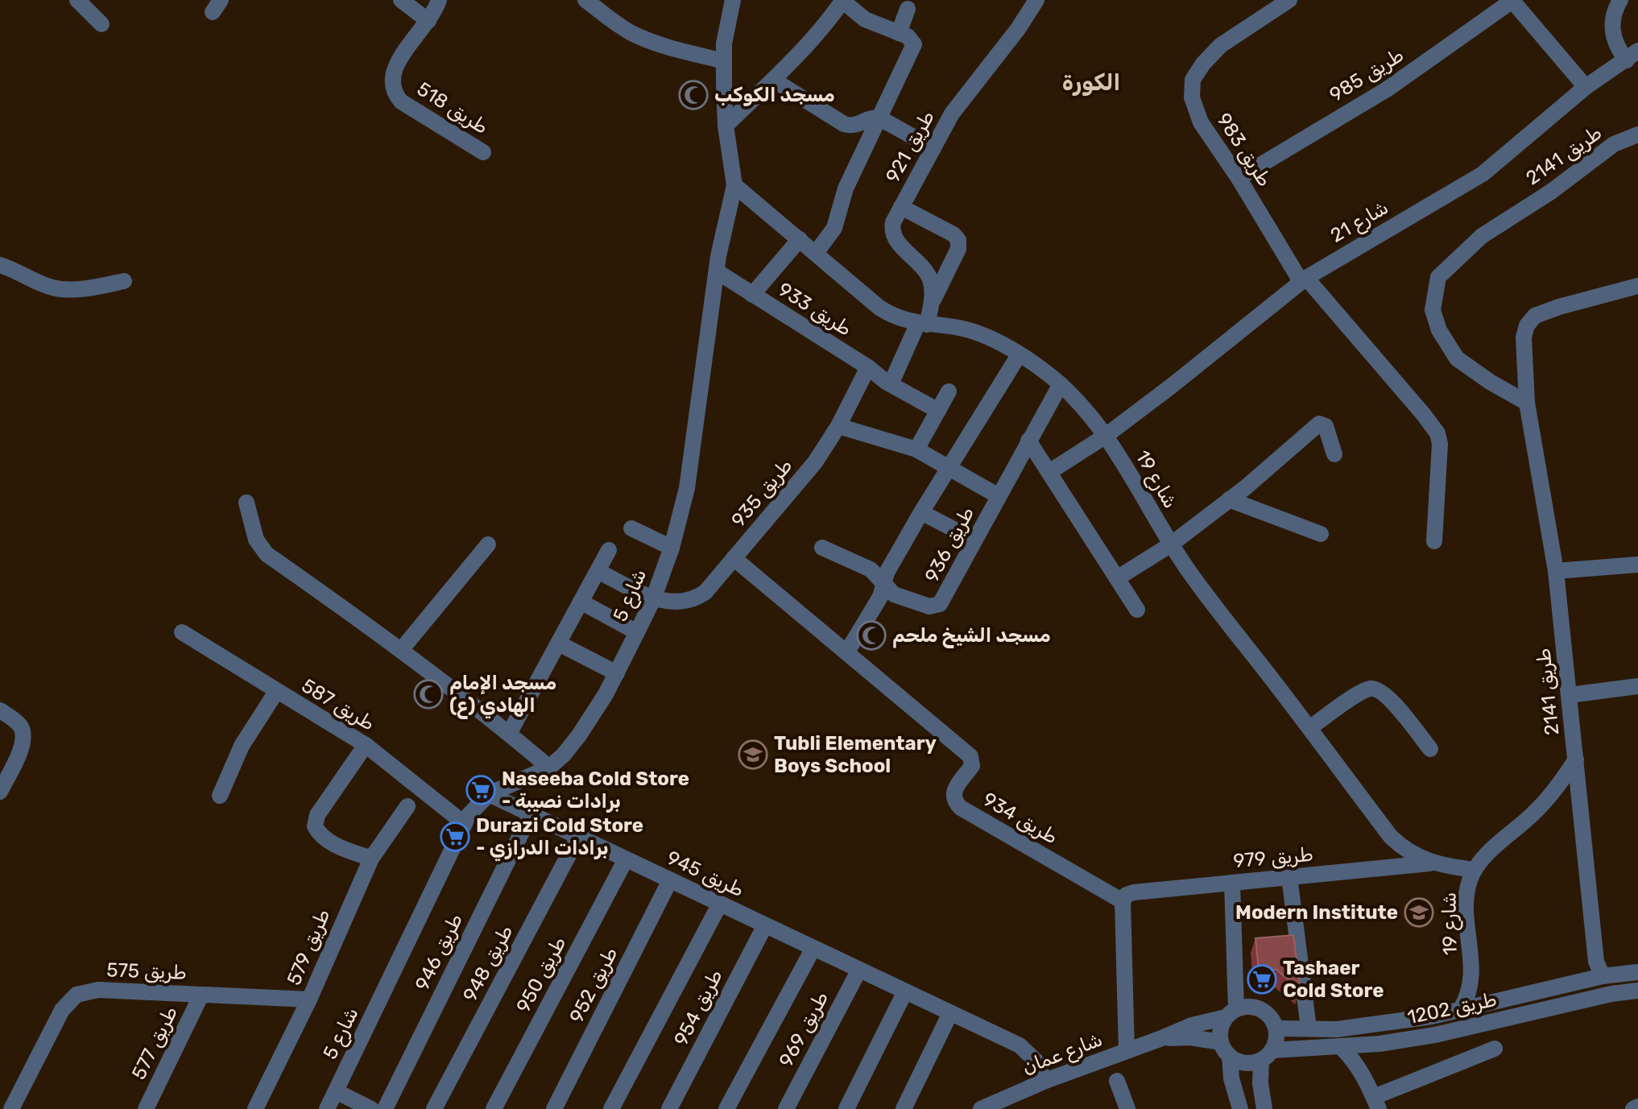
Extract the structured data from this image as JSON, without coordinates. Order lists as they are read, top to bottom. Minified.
{"streets":{"street":["طريق 985","طريق 518","طريق 921","طريق 983","طريق 2141","شارع 21","طريق 933","شارع 19","طريق 935","طريق 936","شارع 5","طريق 587","طريق 934","طريق 979","طريق 945","طريق 579","طريق 946","طريق 948","طريق 575","طريق 950","طريق 952","طريق 954","طريق 1202","طريق 969","طريق 577","شارع عمان"]},"crossings":[["طريق 985","طريق 983"],["طريق 985","شارع 21"],["طريق 921","شارع 19"],["طريق 983","شارع 21"],["طريق 2141","شارع 19"],["طريق 2141","طريق 1202"],["شارع 21","شارع 19"],["طريق 933","طريق 935"],["طريق 933","شارع 5"],["شارع 19","طريق 936"],["شارع 19","شارع 5"],["شارع 19","طريق 979"],["شارع 19","طريق 1202"],["طريق 935","شارع 5"],["طريق 935","طريق 934"],["شارع 5","طريق 587"],["شارع 5","طريق 945"],["طريق 934","طريق 979"],["طريق 945","طريق 946"],["طريق 945","طريق 948"],["طريق 945","طريق 950"],["طريق 945","طريق 952"],["طريق 945","طريق 954"],["طريق 945","طريق 969"],["طريق 945","شارع عمان"],["طريق 579","طريق 575"],["طريق 575","طريق 577"],["طريق 1202","شارع عمان"]],"districts":["الكورة"],"places":{"mosque":["مسجد الكوكب","مسجد الشيخ ملحم","مسجد الإمام الهادي (ع)"],"school or university":["Tubli Elementary Boys School","Modern Institute"],"supermarket":["Naseeba Cold Store - برادات نصيبة","Durazi Cold Store - برادات الدرازي","Tashaer Cold Store"]}}
